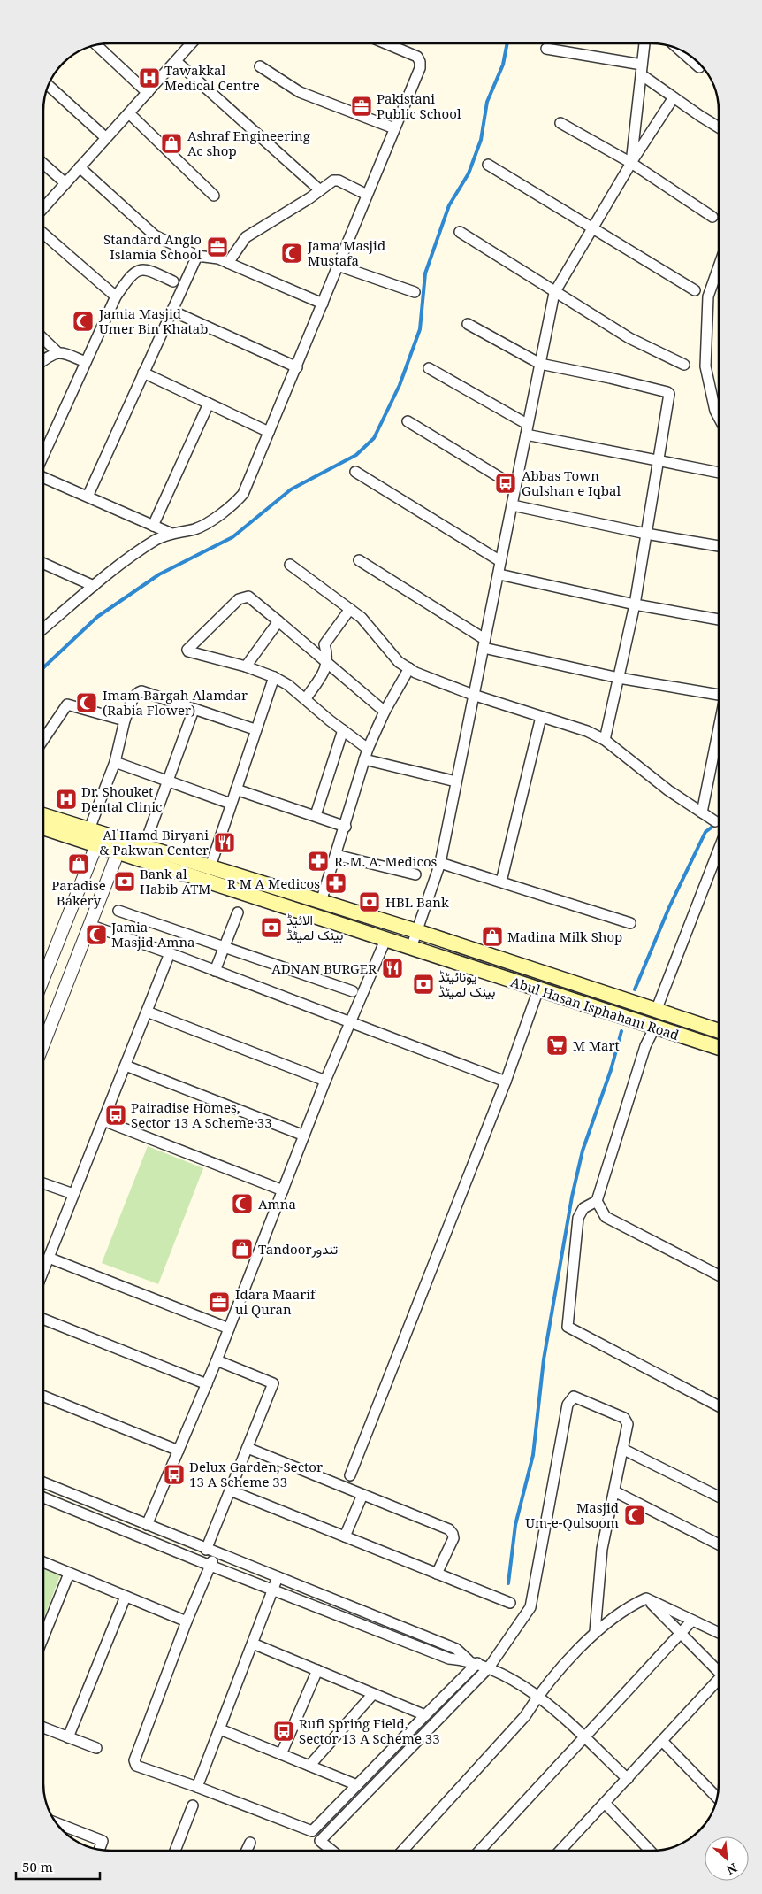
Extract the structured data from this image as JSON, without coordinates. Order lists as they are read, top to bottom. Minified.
{"streets":{"main road":["Abul Hasan Isphahani Road"]},"places":{"hospital":["Tawakkal Medical Centre","Dr. Shouket Dental Clinic"],"office":["Pakistani Public School","Standard Anglo Islamia School","Idara Maarif ul Quran"],"shop":["Ashraf Engineering Ac shop","Paradise Bakery","Madina Milk Shop","Tandoorتندور"],"mosque":["Jama Masjid Mustafa","Jamia Masjid Umer Bin Khatab","Imam Bargah Alamdar (Rabia Flower)","Jamia Masjid Amna","Amna","Masjid Um-e-Qulsoom"],"bus stop":["Abbas Town Gulshan e Iqbal","Pairadise Homes, Sector 13 A Scheme 33","Delux Garden, Sector 13 A Scheme 33","Rufi Spring Field, Sector 13 A Scheme 33"],"restaurant":["Al Hamd Biryani & Pakwan Center","ADNAN BURGER"],"pharmacy":["R. M. A. Medicos","R M A Medicos"],"bank":["Bank al Habib ATM","HBL Bank","الائیڈ بینک لمیٹڈ","یونائیٹڈ بینک لمیٹڈ"],"supermarket":["M Mart"]},"scale_bar":"50 m","north":"bottom right"}
